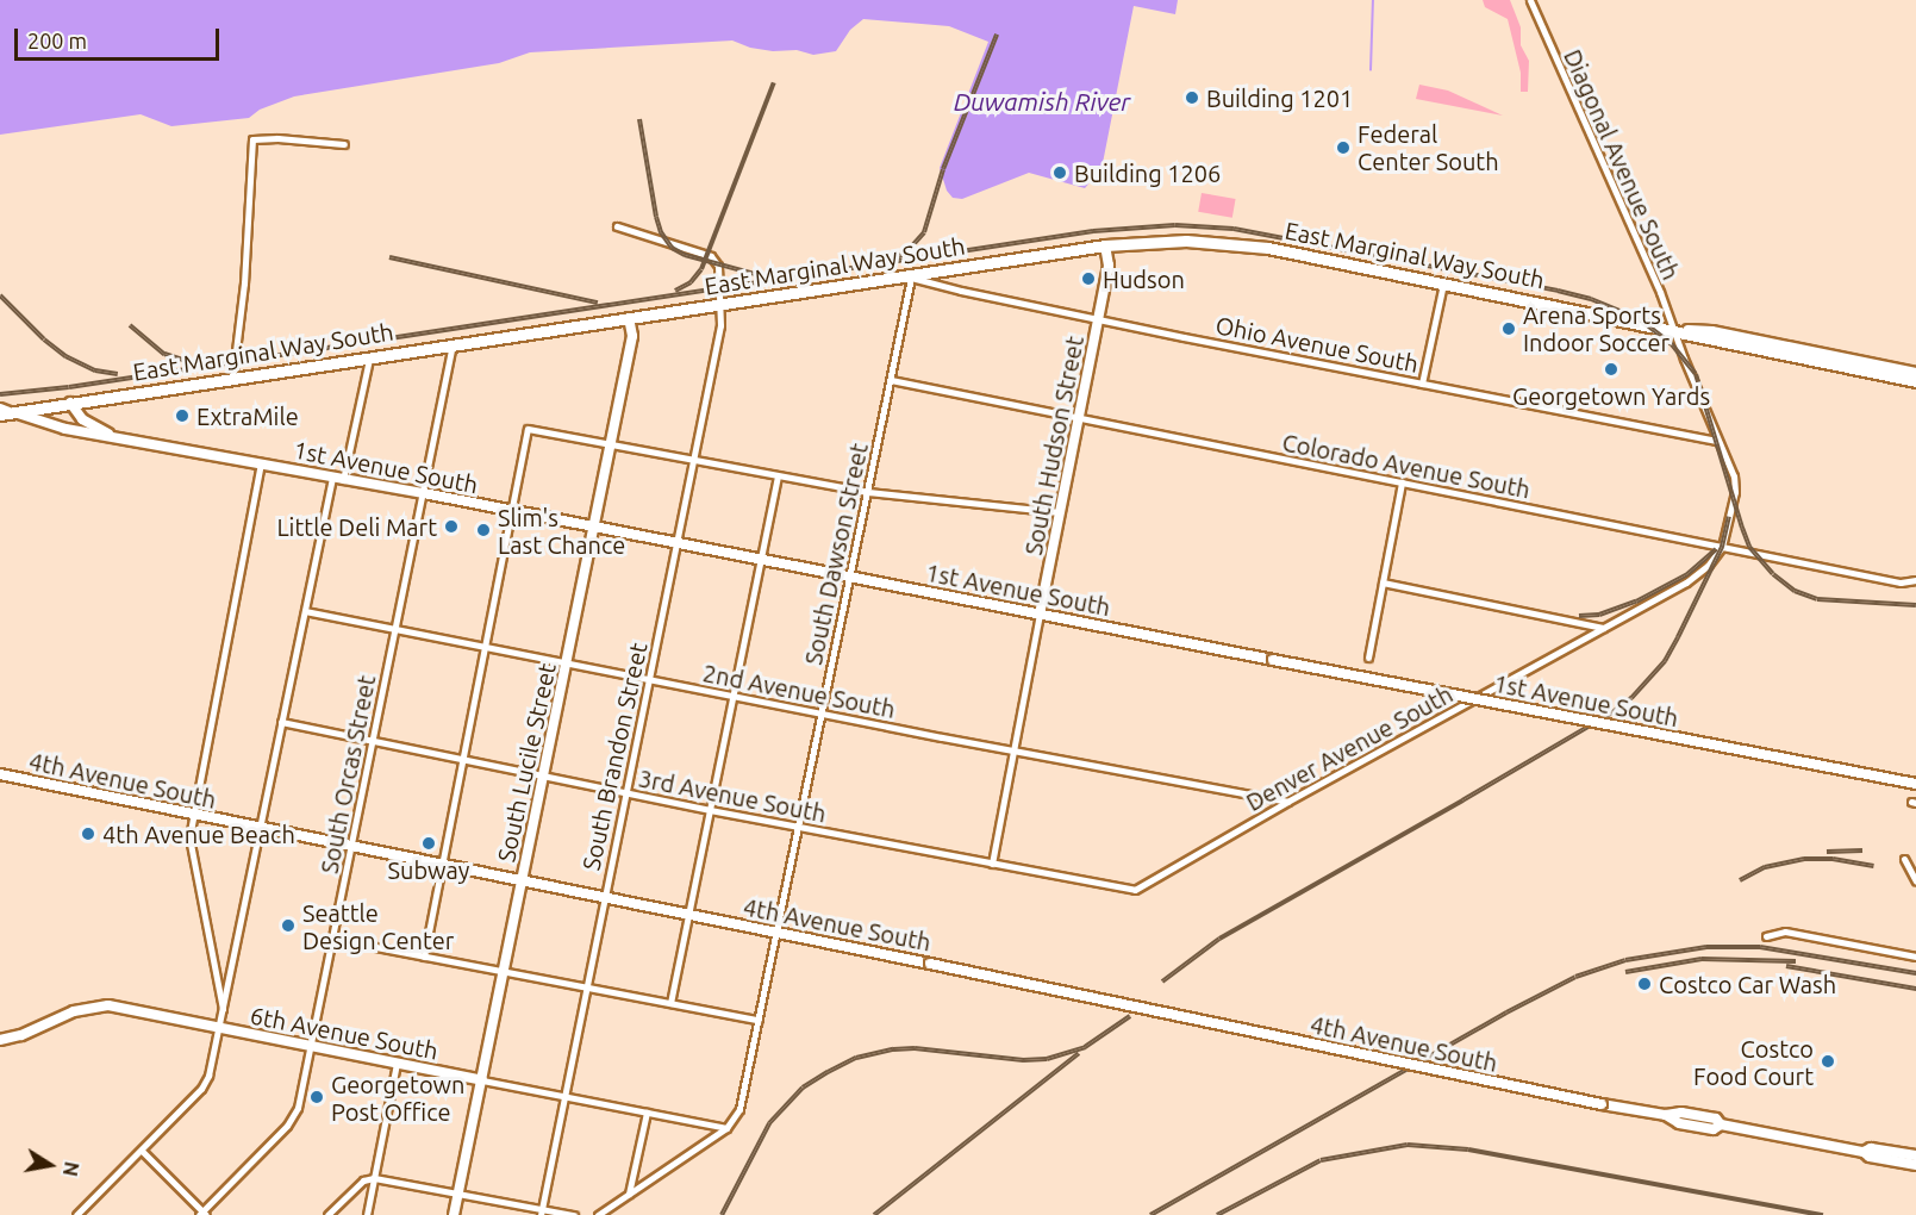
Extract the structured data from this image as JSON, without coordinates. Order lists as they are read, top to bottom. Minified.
{"streets":{"highway":["East Marginal Way South"],"main road":["1st Avenue South","4th Avenue South"],"street":["Diagonal Avenue South","Ohio Avenue South","South Hudson Street","Colorado Avenue South","South Dawson Street","2nd Avenue South","Denver Avenue South","South Brandon Street","South Lucile Street","South Orcas Street","3rd Avenue South","6th Avenue South"]},"crossings":[["Diagonal Avenue South","East Marginal Way South"],["Diagonal Avenue South","Ohio Avenue South"],["Diagonal Avenue South","Colorado Avenue South"],["Diagonal Avenue South","Denver Avenue South"],["East Marginal Way South","Ohio Avenue South"],["East Marginal Way South","South Hudson Street"],["East Marginal Way South","1st Avenue South"],["East Marginal Way South","South Dawson Street"],["East Marginal Way South","South Brandon Street"],["East Marginal Way South","South Lucile Street"],["East Marginal Way South","South Orcas Street"],["Ohio Avenue South","South Hudson Street"],["Ohio Avenue South","South Dawson Street"],["South Hudson Street","Colorado Avenue South"],["South Hudson Street","1st Avenue South"],["South Hudson Street","2nd Avenue South"],["South Hudson Street","3rd Avenue South"],["Colorado Avenue South","South Dawson Street"],["Colorado Avenue South","Denver Avenue South"],["1st Avenue South","South Dawson Street"],["1st Avenue South","South Brandon Street"],["1st Avenue South","South Lucile Street"],["1st Avenue South","South Orcas Street"],["South Dawson Street","2nd Avenue South"],["South Dawson Street","4th Avenue South"],["South Dawson Street","3rd Avenue South"],["South Dawson Street","6th Avenue South"],["2nd Avenue South","Denver Avenue South"],["2nd Avenue South","South Brandon Street"],["2nd Avenue South","South Lucile Street"],["2nd Avenue South","South Orcas Street"],["Denver Avenue South","3rd Avenue South"],["South Brandon Street","4th Avenue South"],["South Brandon Street","3rd Avenue South"],["South Brandon Street","6th Avenue South"],["South Lucile Street","4th Avenue South"],["South Lucile Street","3rd Avenue South"],["South Lucile Street","6th Avenue South"],["South Orcas Street","4th Avenue South"],["South Orcas Street","3rd Avenue South"],["South Orcas Street","6th Avenue South"]],"water":["Duwamish River"],"places":["Building 1201","Federal Center South","Building 1206","Hudson","Arena Sports Indoor Soccer","Georgetown Yards","ExtraMile","Little Deli Mart","Slim's Last Chance","4th Avenue Beach","Subway","Seattle Design Center","Costco Car Wash","Costco Food Court","Georgetown Post Office"],"scale_bar":"200 m","north":"right"}
